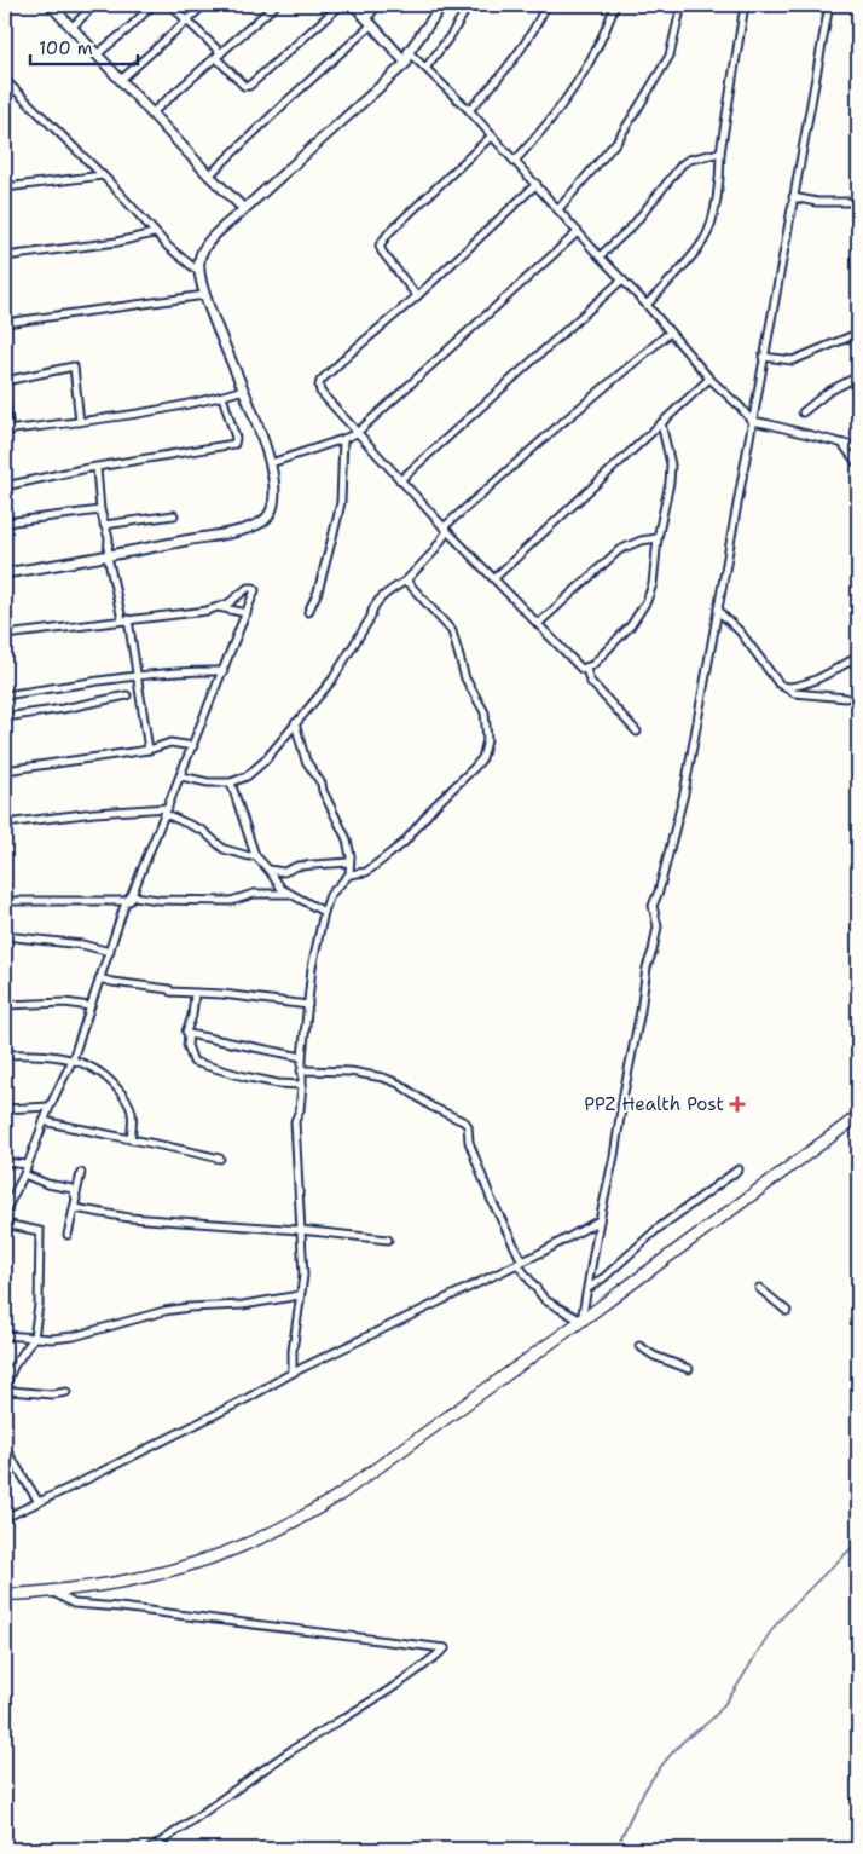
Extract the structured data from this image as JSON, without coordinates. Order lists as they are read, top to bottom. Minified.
{"places":{"health":["PPZ Health Post"]},"scale_bar":"100 m"}
